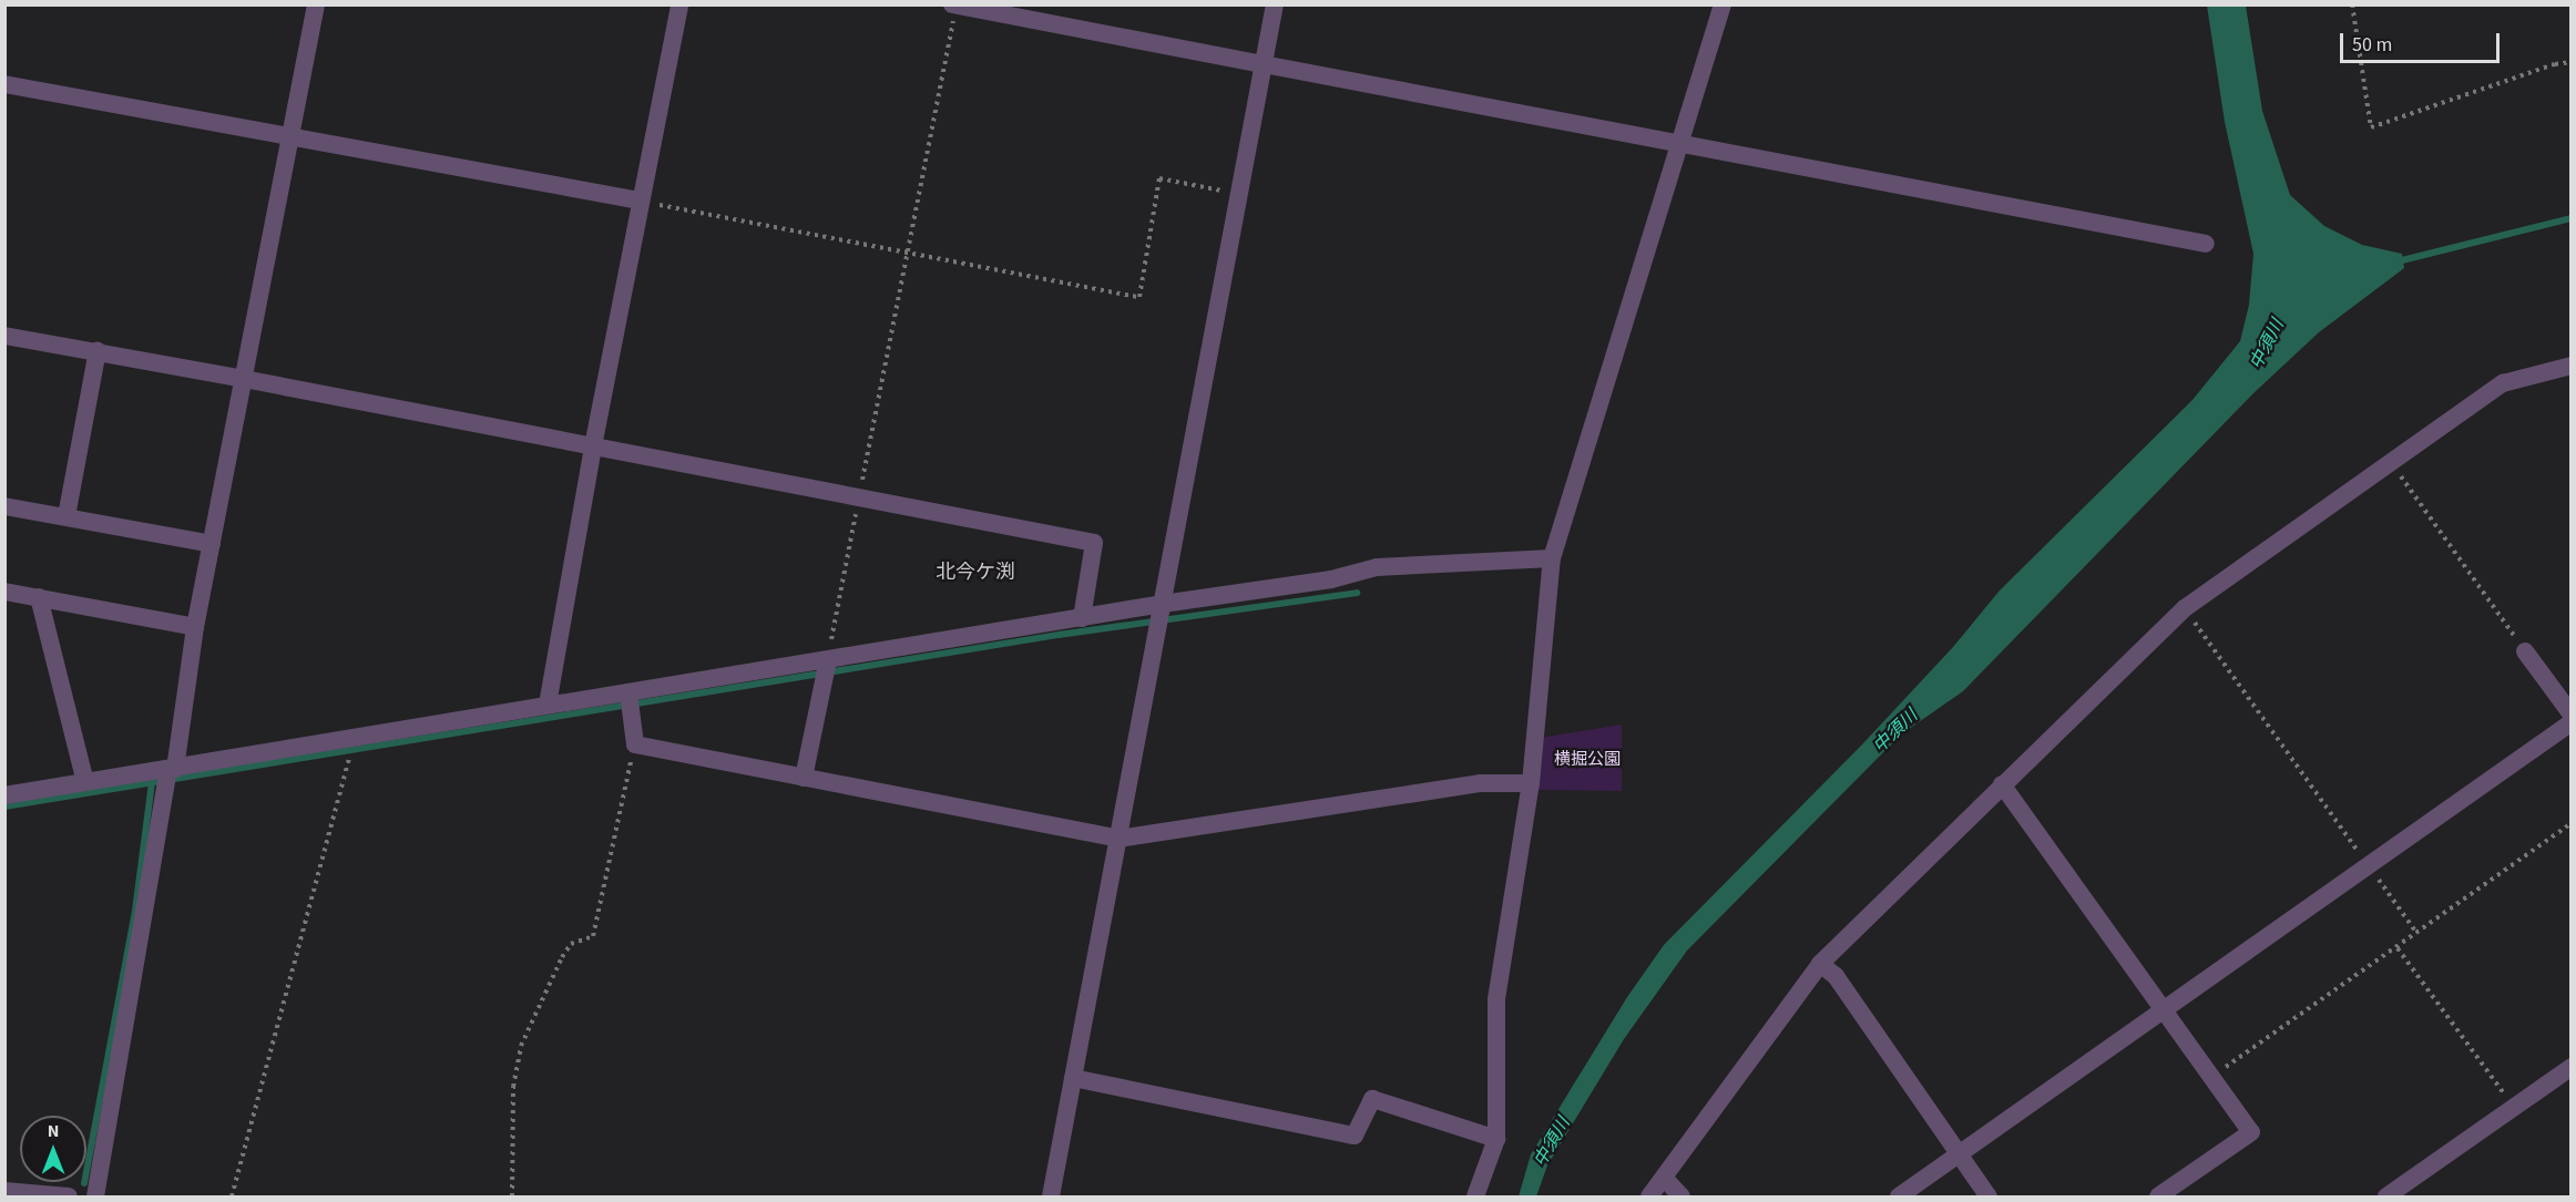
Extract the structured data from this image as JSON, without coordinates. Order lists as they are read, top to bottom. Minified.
{"districts":["北今ケ渕"],"water":["中須川"],"parks":["横掘公園"],"scale_bar":"50 m","north":"top"}
